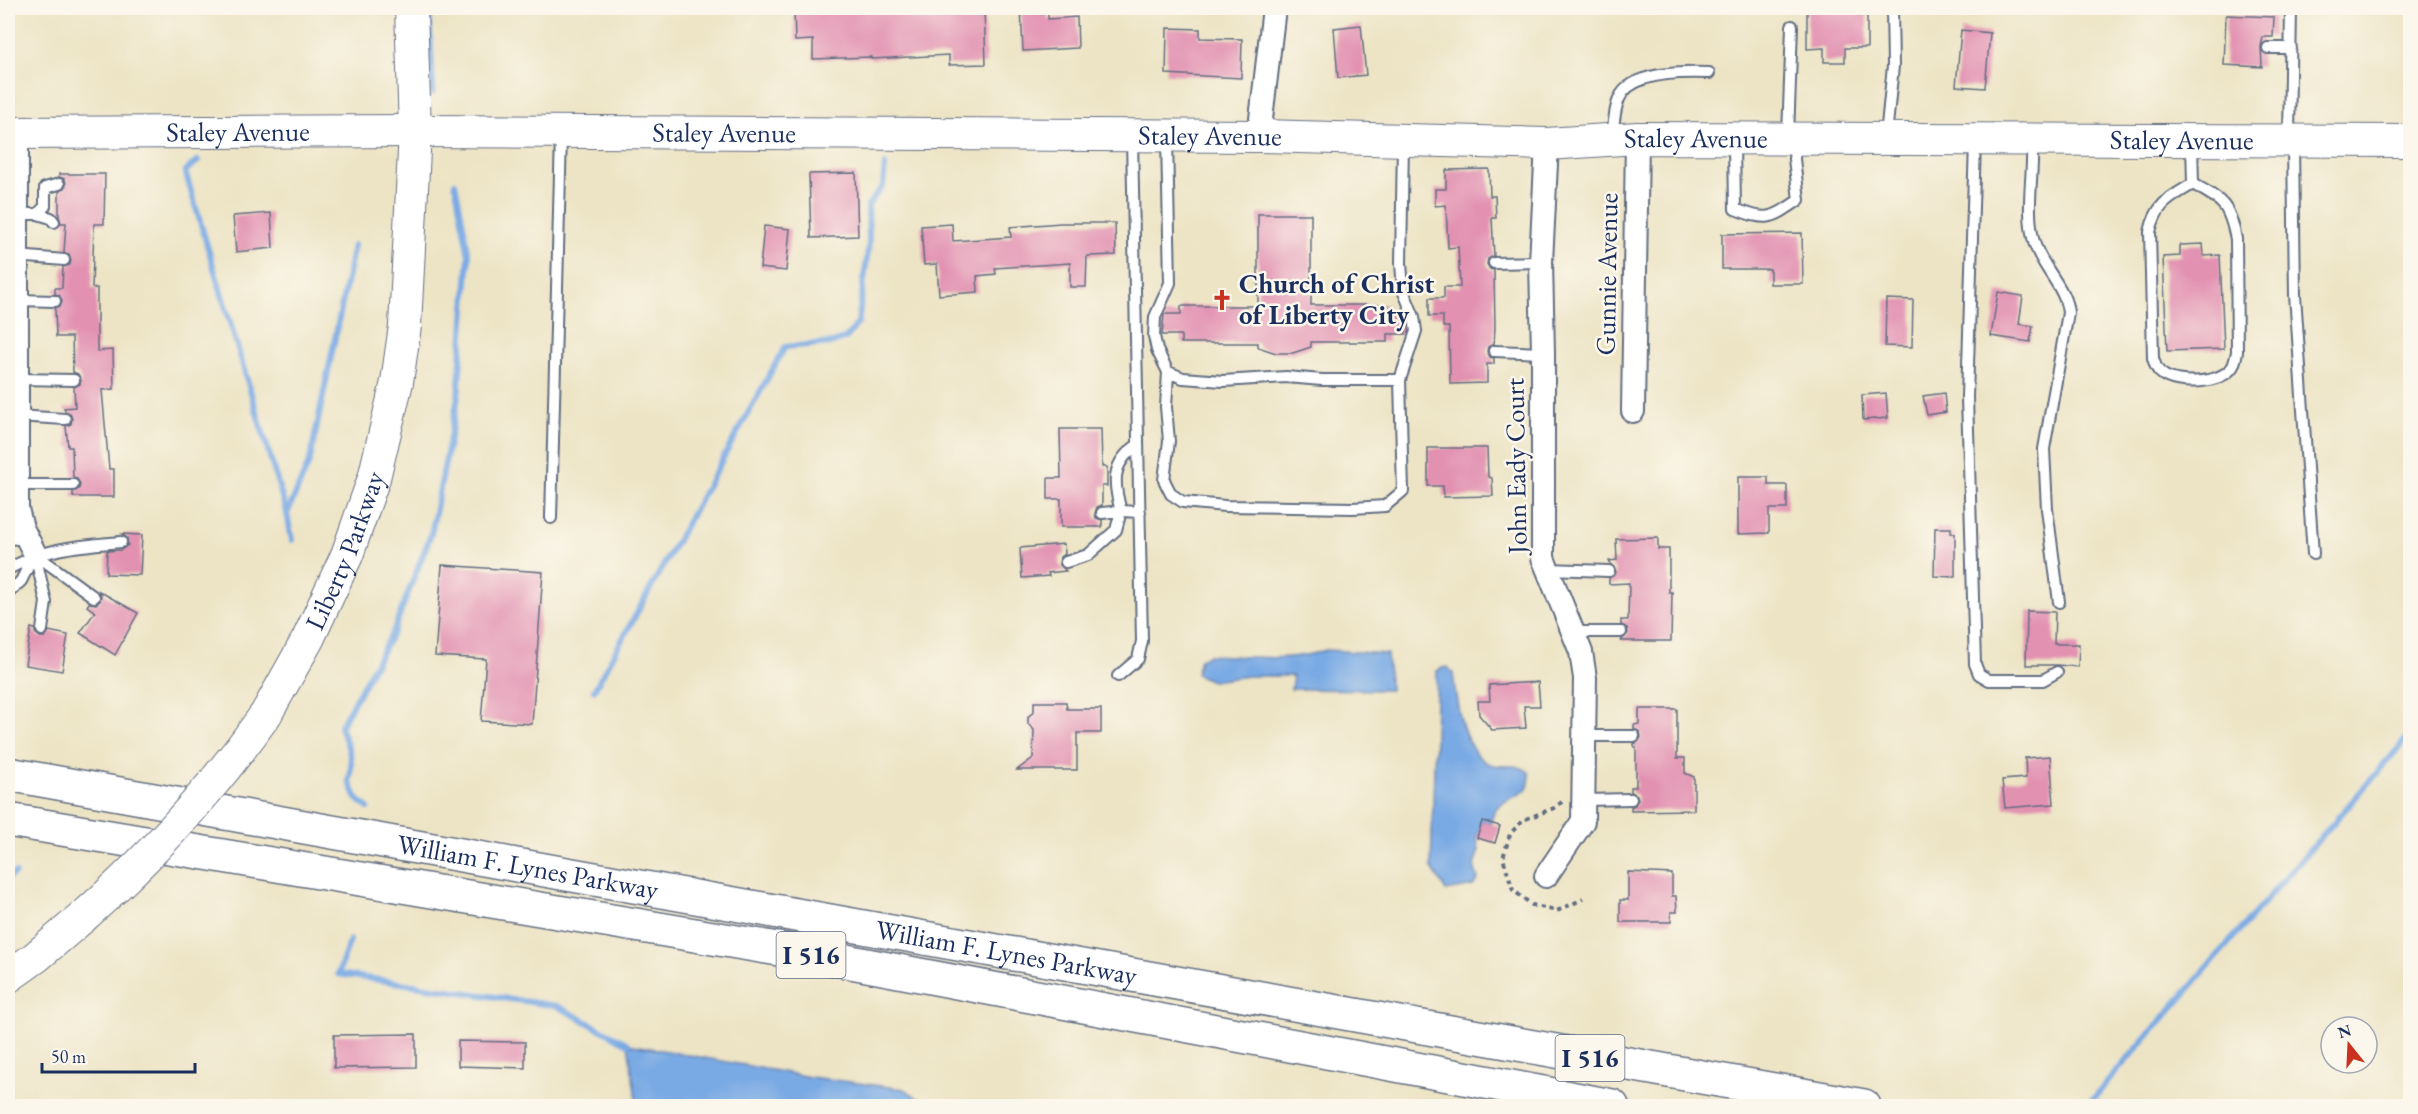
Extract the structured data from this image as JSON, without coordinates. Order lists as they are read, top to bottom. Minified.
{"streets":{"highway":["William F. Lynes Parkway","I 516"],"street":["Staley Avenue","Gunnie Avenue","John Eady Court","Liberty Parkway"]},"crossings":[["Staley Avenue","Gunnie Avenue"],["Staley Avenue","John Eady Court"],["Staley Avenue","Liberty Parkway"]],"places":{"church":["Church of Christ of Liberty City"]},"scale_bar":"50 m","north":"top"}
